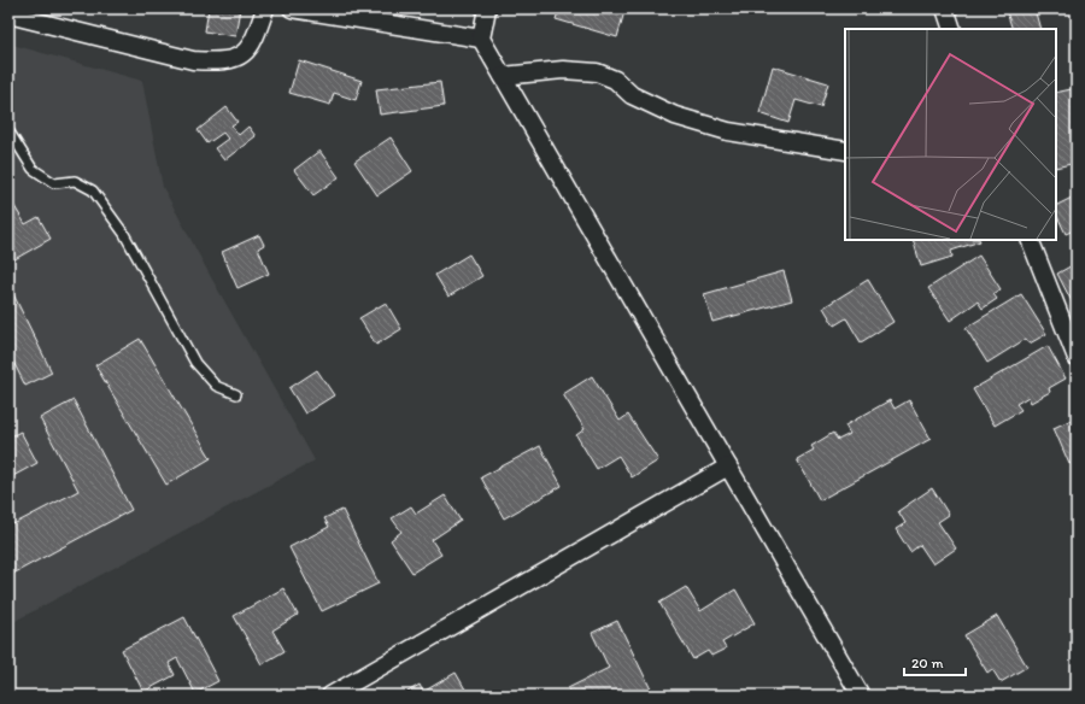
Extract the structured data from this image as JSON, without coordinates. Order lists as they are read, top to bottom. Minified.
{"scale_bar":"20 m"}
